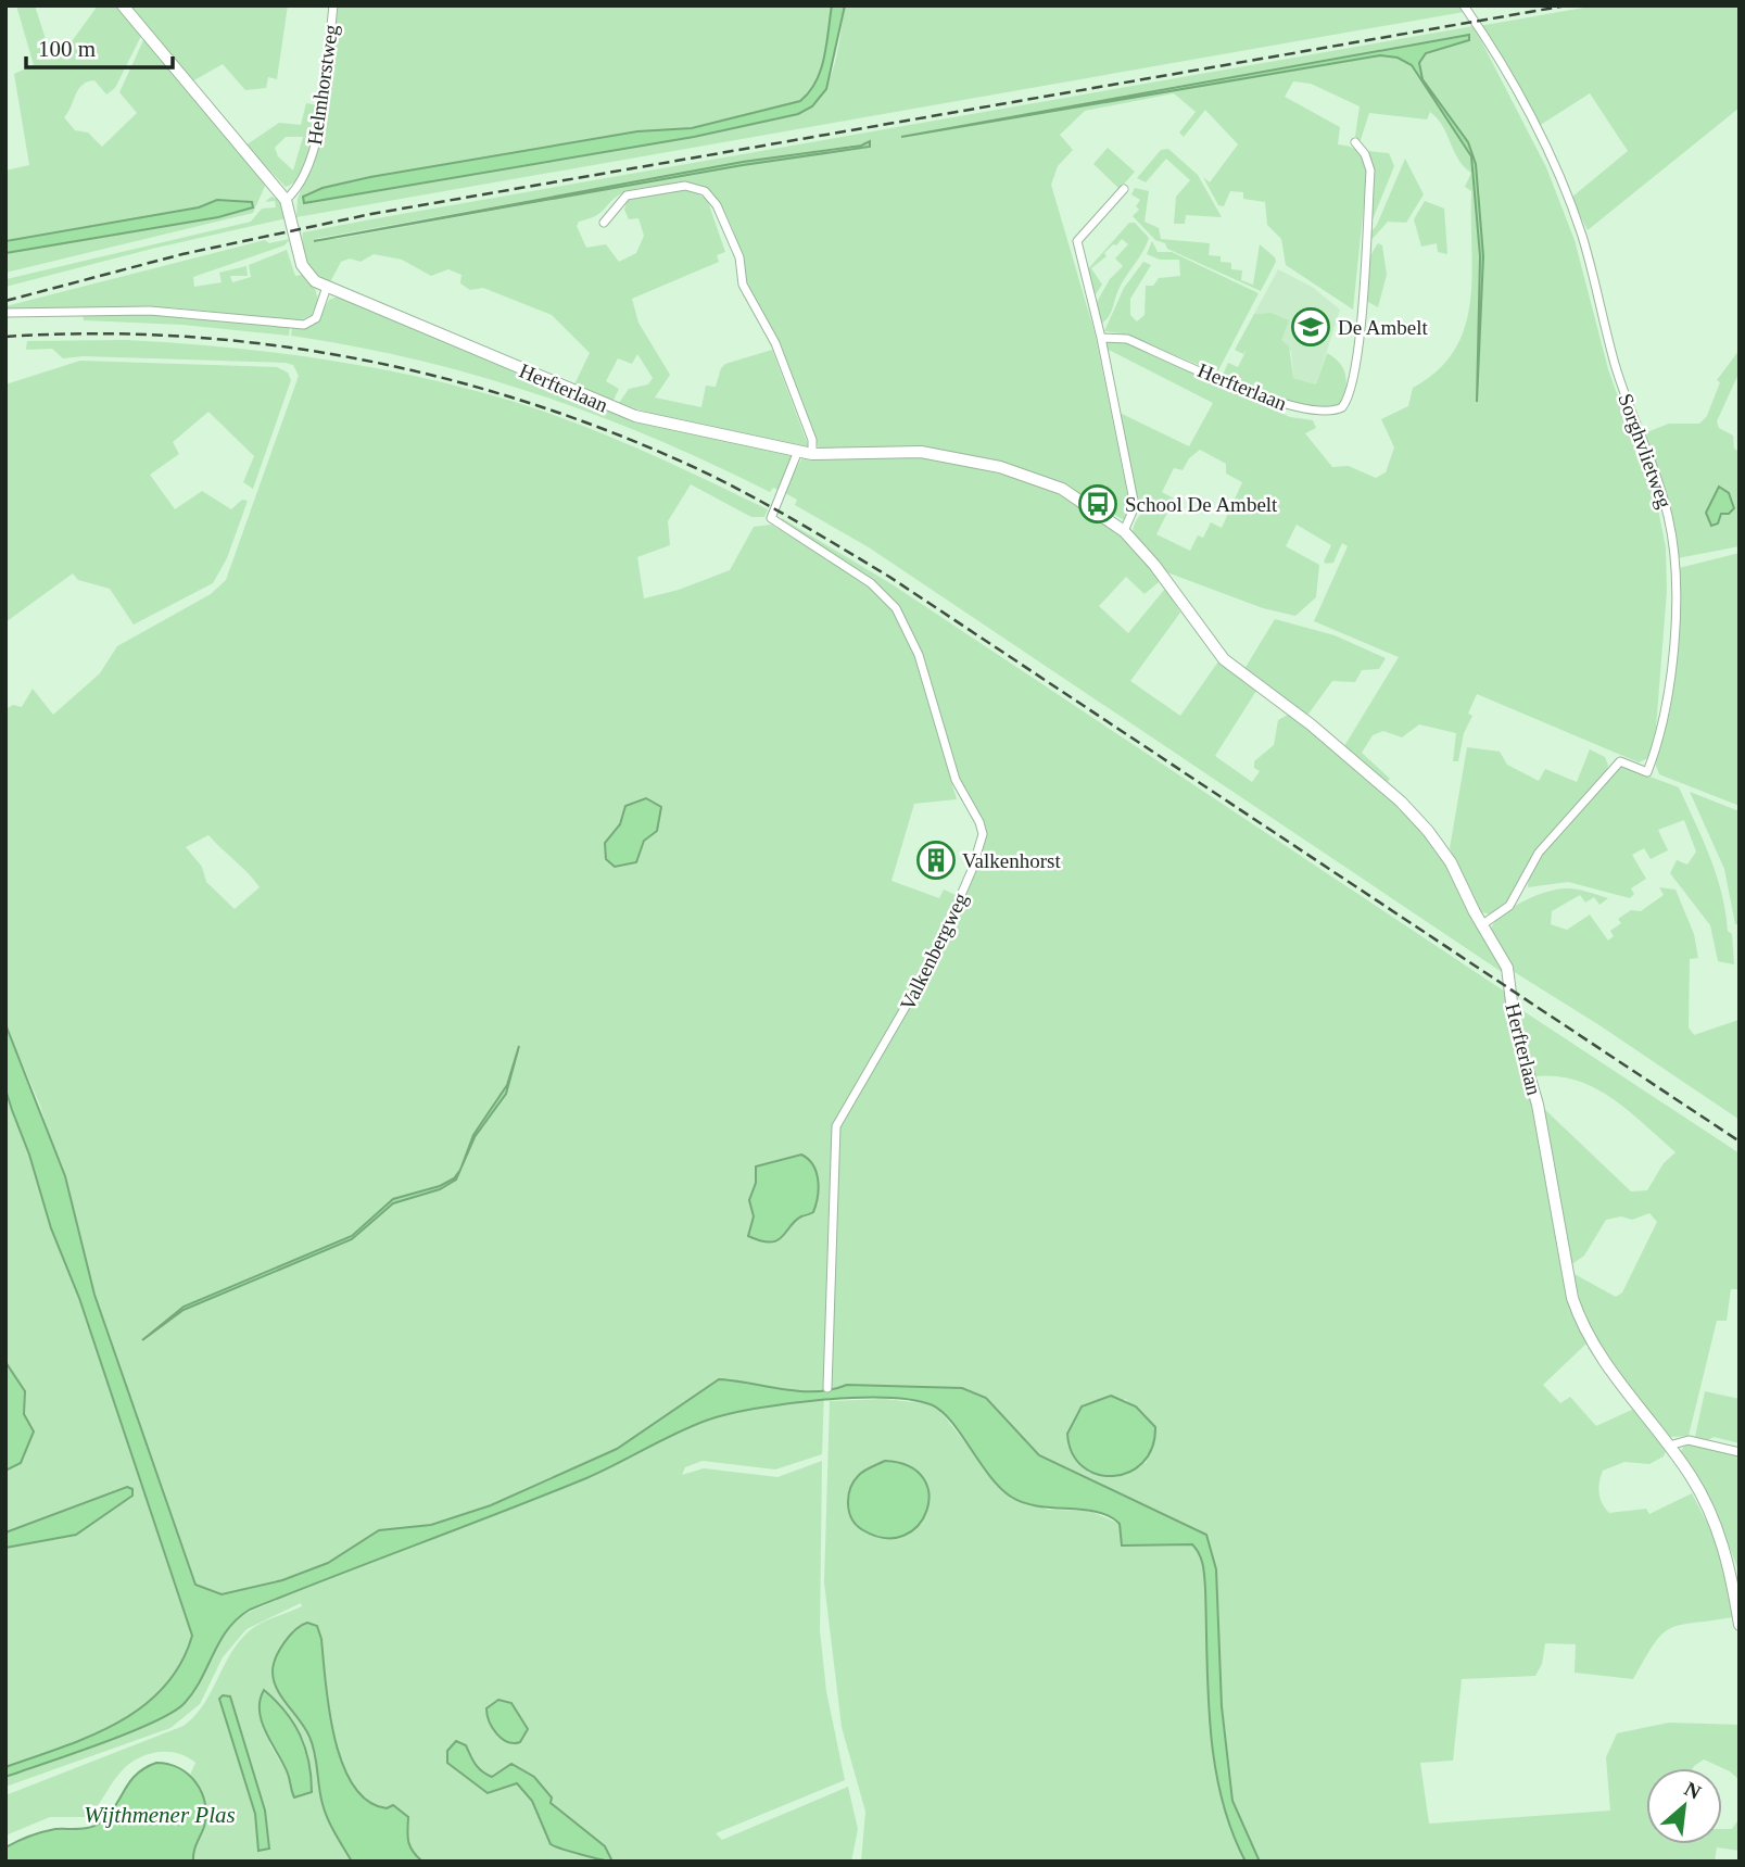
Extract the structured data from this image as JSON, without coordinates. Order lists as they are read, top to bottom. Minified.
{"streets":{"street":["Helmhorstweg","Herfterlaan","Sorghvlietweg","Valkenbergweg"]},"crossings":[["Helmhorstweg","Herfterlaan"],["Herfterlaan","Sorghvlietweg"],["Herfterlaan","Valkenbergweg"]],"water":["Wijthmener Plas"],"places":{"school or university":["De Ambelt"],"bus stop":["School De Ambelt"],"building":["Valkenhorst"]},"scale_bar":"100 m","north":"top right"}
